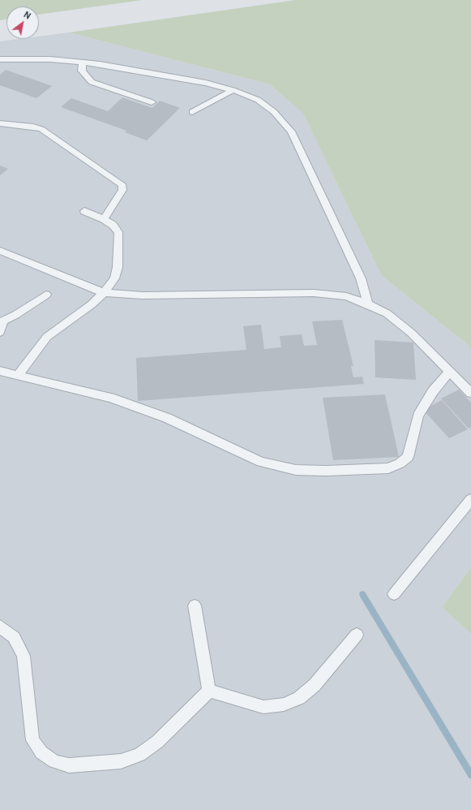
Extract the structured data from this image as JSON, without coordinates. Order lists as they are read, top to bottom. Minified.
{"north":"top right"}
